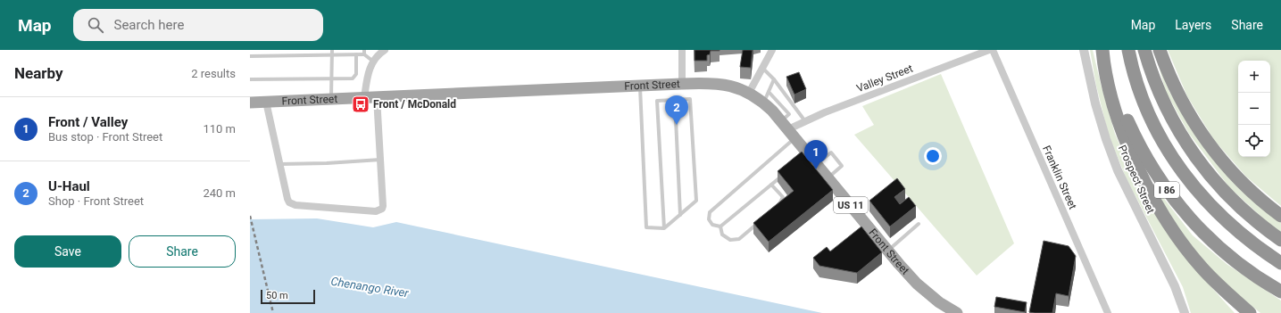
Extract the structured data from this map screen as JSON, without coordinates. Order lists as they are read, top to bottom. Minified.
{"streets":{"highway":["I 86"],"main road":["Front Street","US 11"],"street":["Valley Street","Franklin Street","Prospect Street"]},"crossings":[["Valley Street","Front Street"]],"water":["Chenango River"],"places":{"bus stop":["Front / McDonald"]},"scale_bar":"50 m","page":{"header":"Map","search":"Search here","nav":["Map","Layers","Share"],"heading":["Nearby","2 results"],"map_buttons":["+","−"],"pins":["2","1"],"list":[{"mark":"1","name":"Front / Valley","note":"Bus stop · Front Street","value":"110 m"},{"mark":"2","name":"U-Haul","note":"Shop · Front Street","value":"240 m"}],"buttons":["Save","Share"],"scale":"50 m"}}
